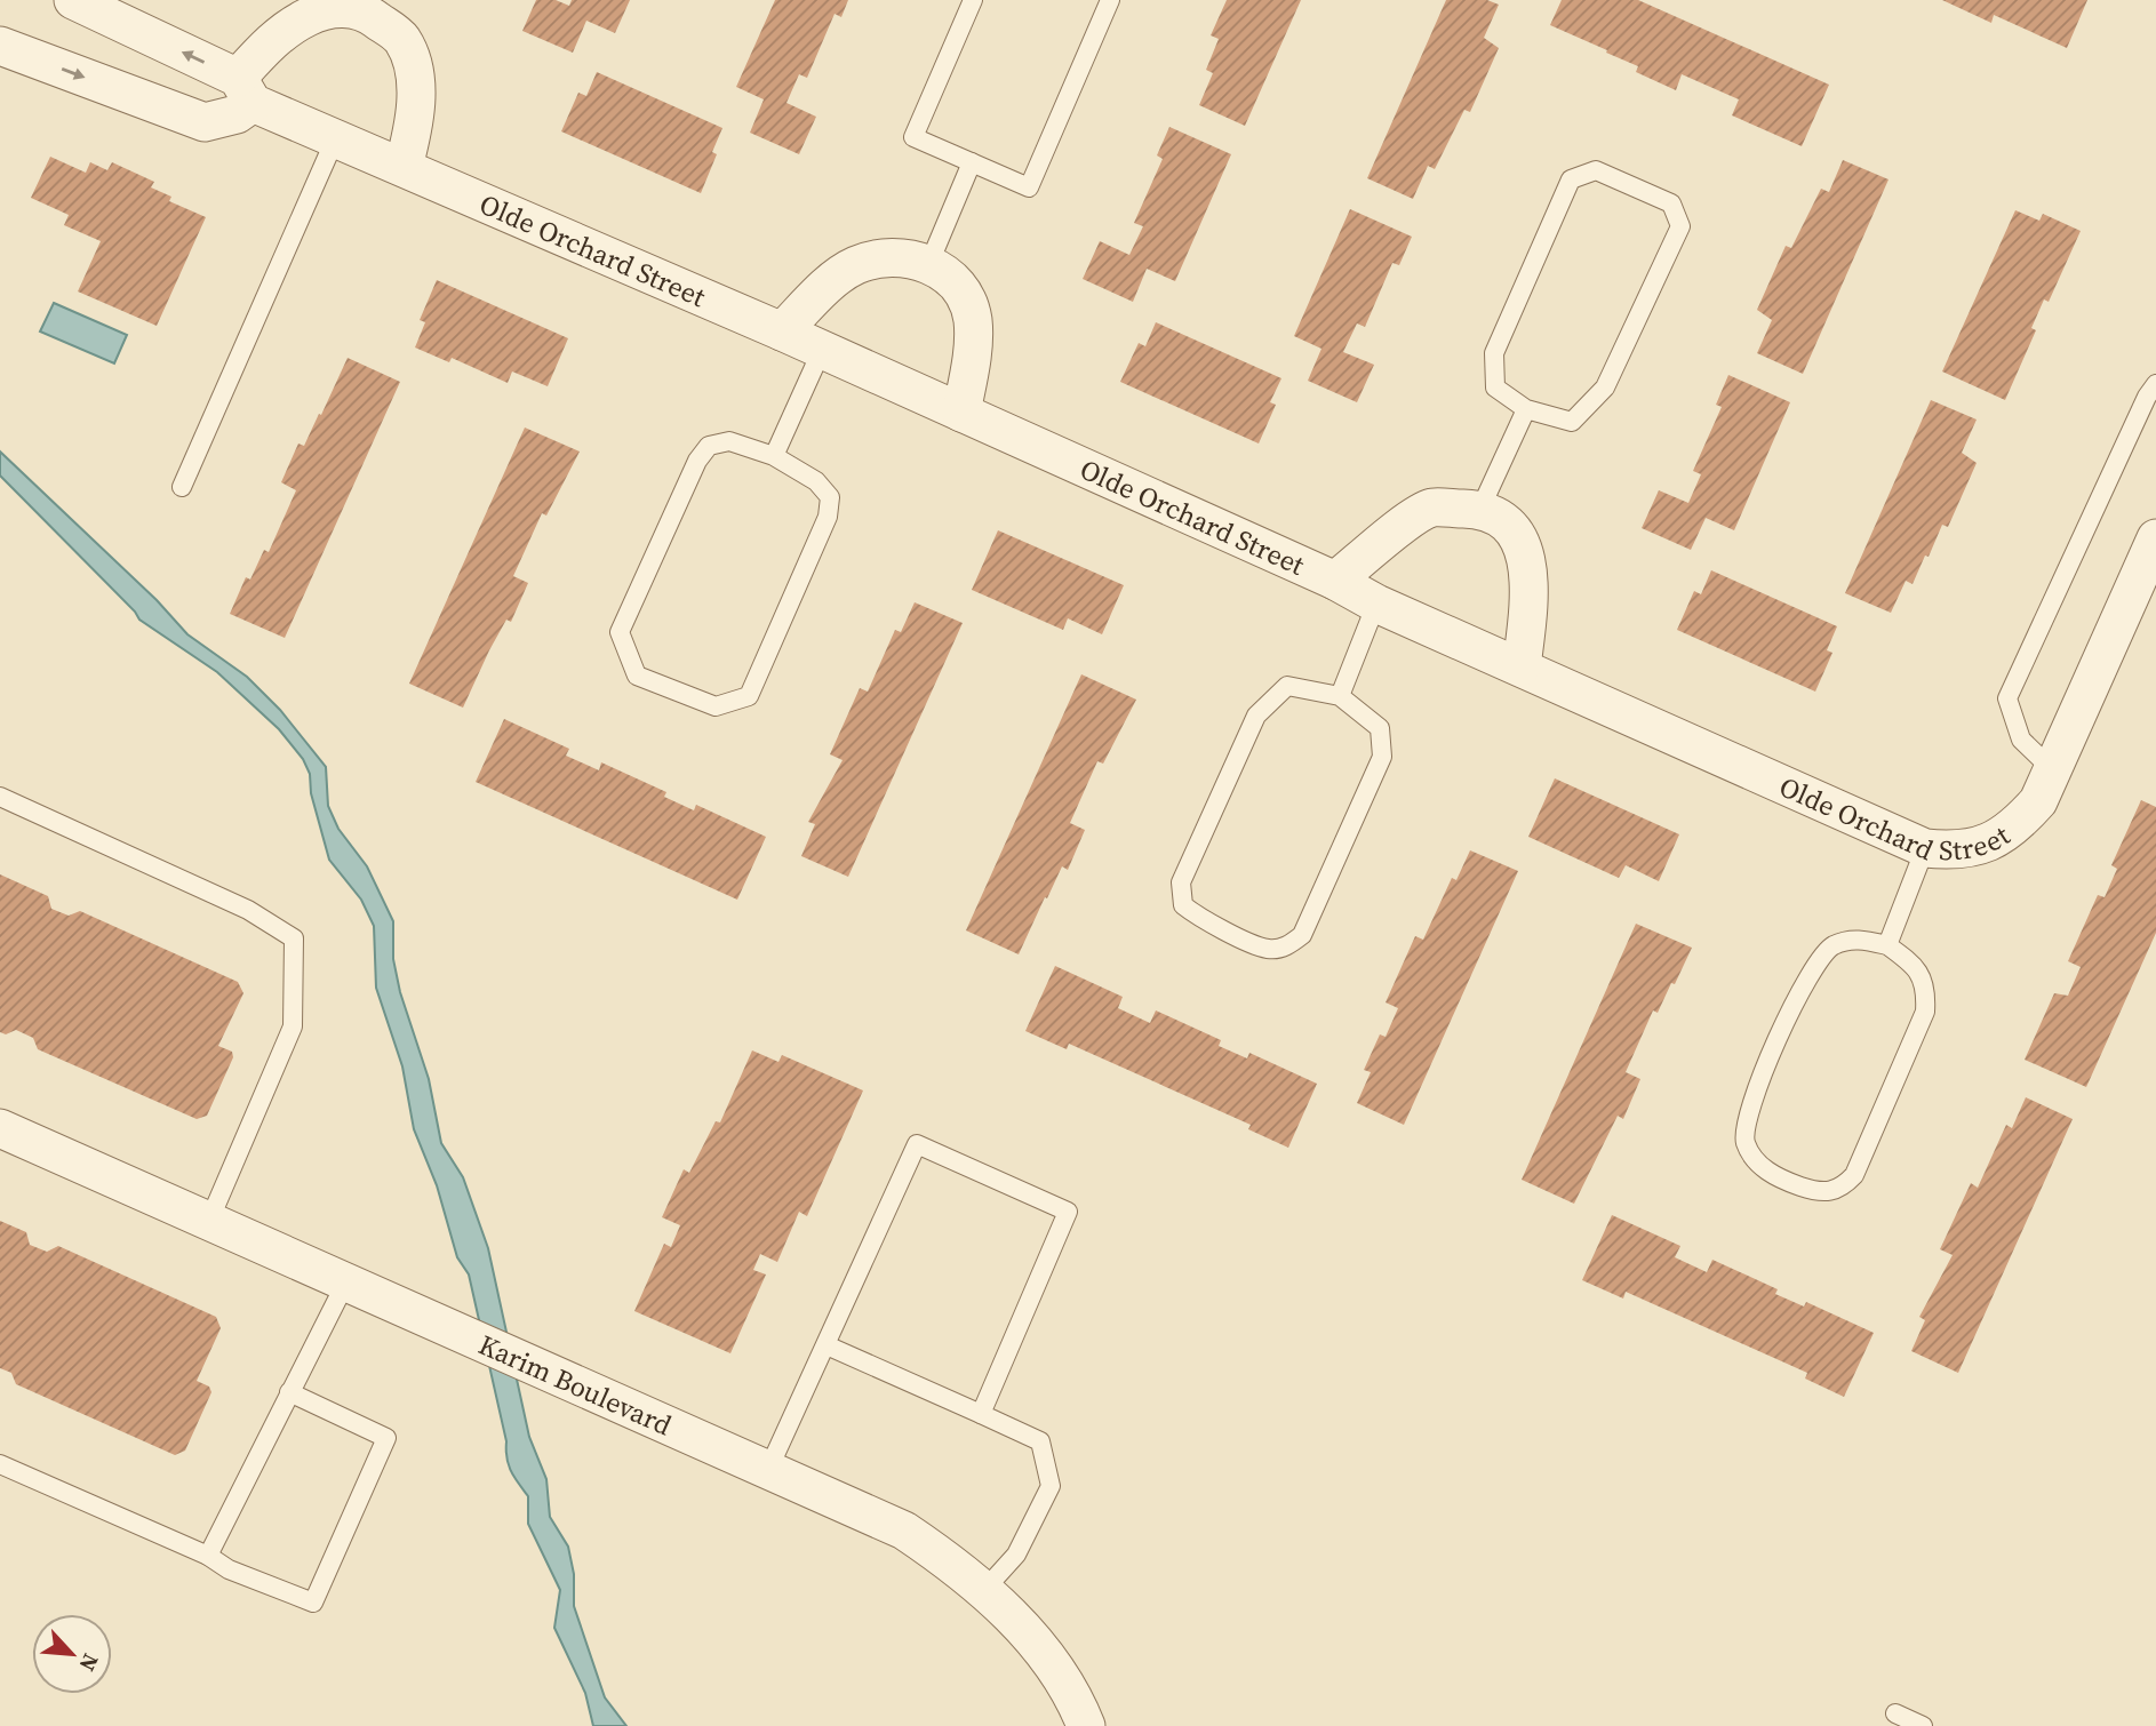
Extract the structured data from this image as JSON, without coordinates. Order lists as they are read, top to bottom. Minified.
{"streets":{"street":["Olde Orchard Street","Karim Boulevard"]},"north":"bottom right"}
